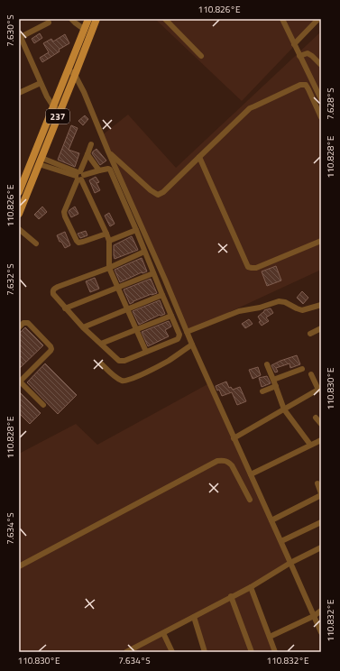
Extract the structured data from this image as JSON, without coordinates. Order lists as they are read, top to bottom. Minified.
{"streets":{"main road":["237"]},"coordinates":["110.826°E","7.630°S","7.628°S","110.828°E","7.632°S","110.830°E","7.634°S","110.832°E"]}
